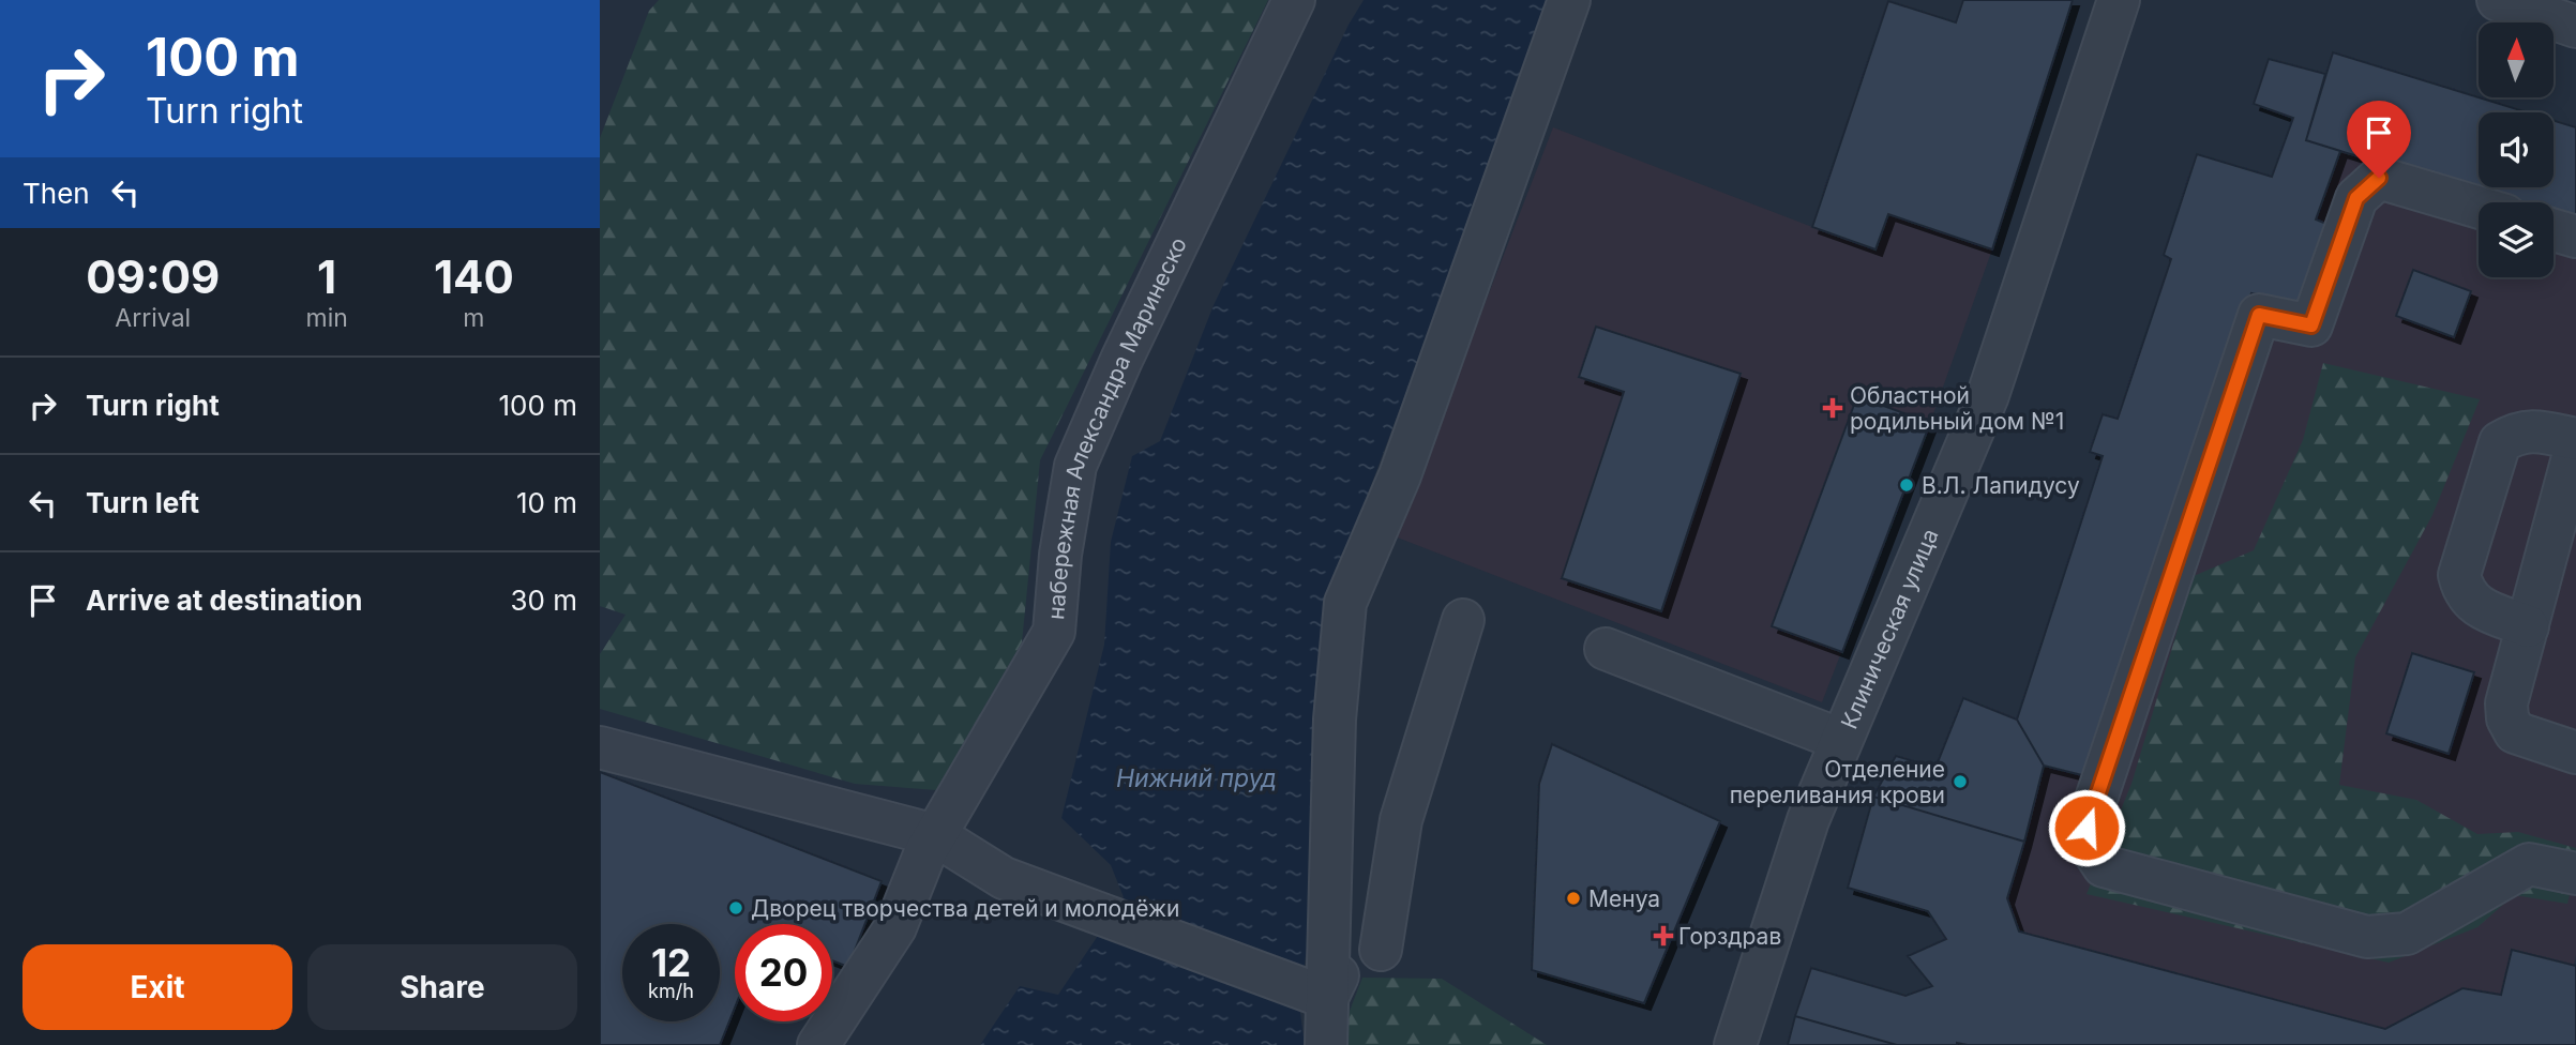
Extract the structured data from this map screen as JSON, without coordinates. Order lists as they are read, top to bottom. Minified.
{"streets":{"street":["набережная Александра Маринеско","Клиническая улица"]},"water":["Нижний пруд"],"places":{"health":["Областной родильный дом №1","Горздрав"],"other":["В.Л. Лапидусу","Отделение переливания крови","Менуа","Дворец творчества детей и молодёжи"]},"north":"top","page":{"turn":["100 m","Turn right"],"then":"Then","eta":["09:09","Arrival","1","min","140","m"],"list":[{"name":"Turn right","value":"100 m"},{"name":"Turn left","value":"10 m"},{"name":"Arrive at destination","value":"30 m"}],"speed":"12 km/h","limit":"20","buttons":["Exit","Share"]}}
